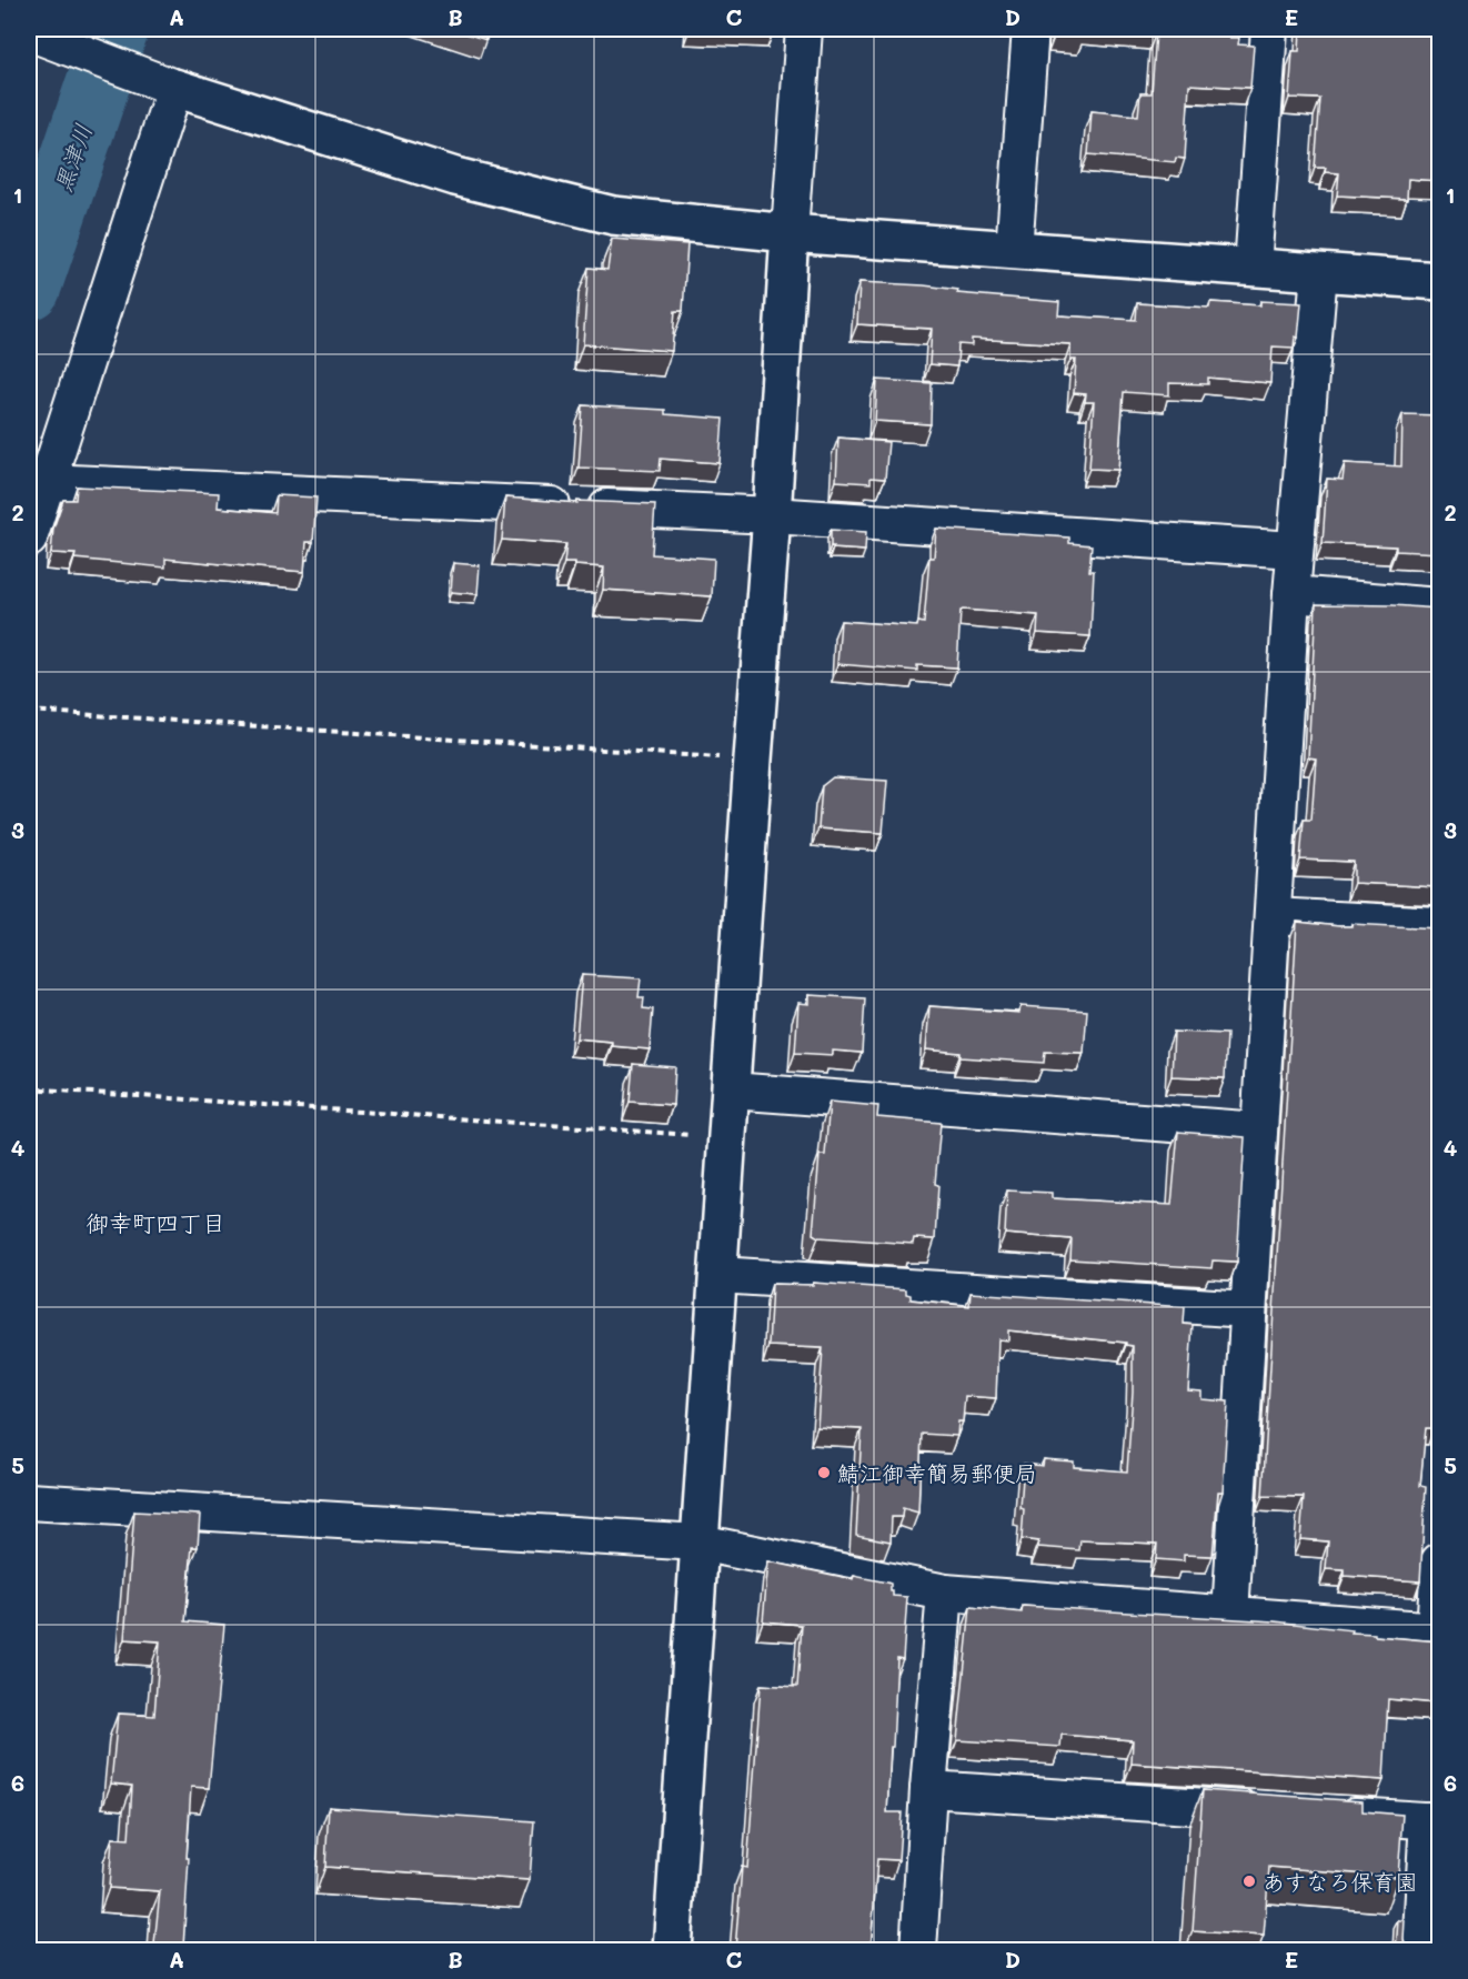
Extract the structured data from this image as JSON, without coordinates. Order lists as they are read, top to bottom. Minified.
{"districts":["御幸町四丁目"],"water":["黒津川"],"places":["鯖江御幸簡易郵便局","あすなろ保育園"],"grid":{"columns":["A","B","C","D","E"],"rows":["1","2","3","4","5","6"]}}
